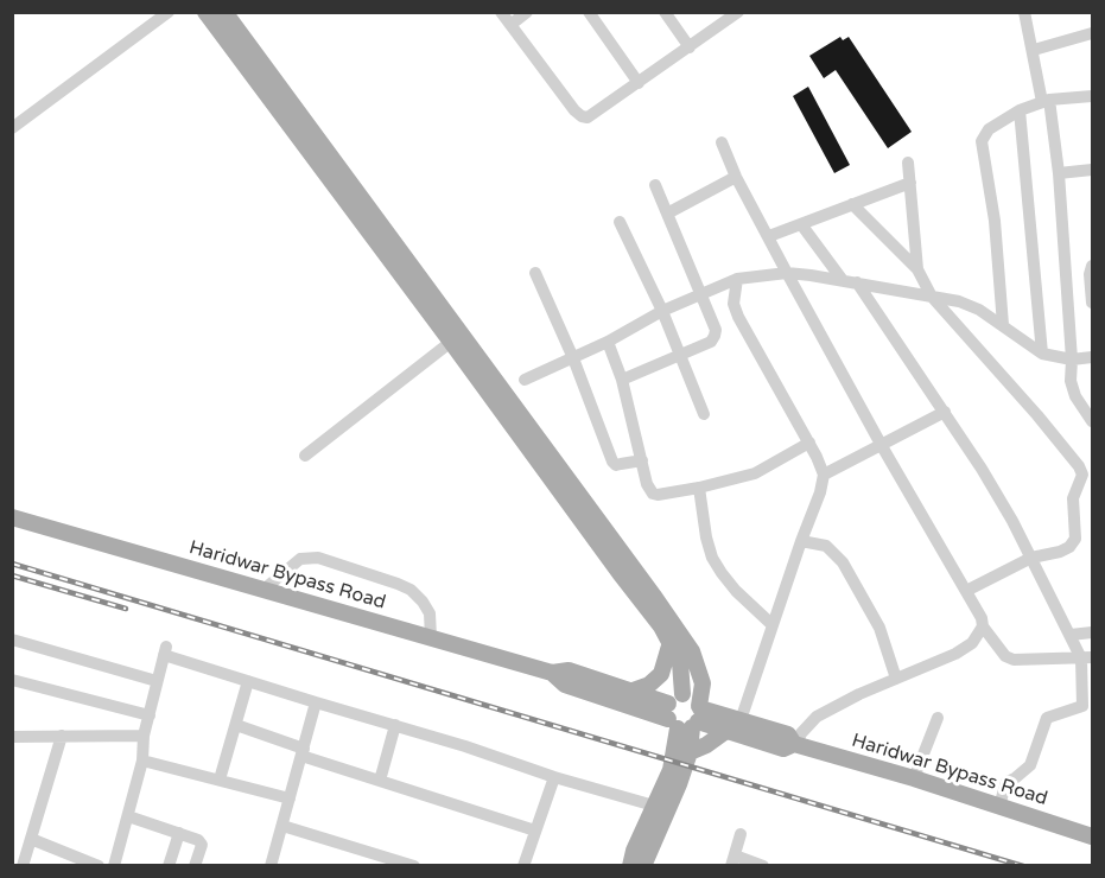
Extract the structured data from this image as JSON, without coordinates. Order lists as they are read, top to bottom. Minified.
{"streets":{"main road":["Haridwar Bypass Road"]}}
